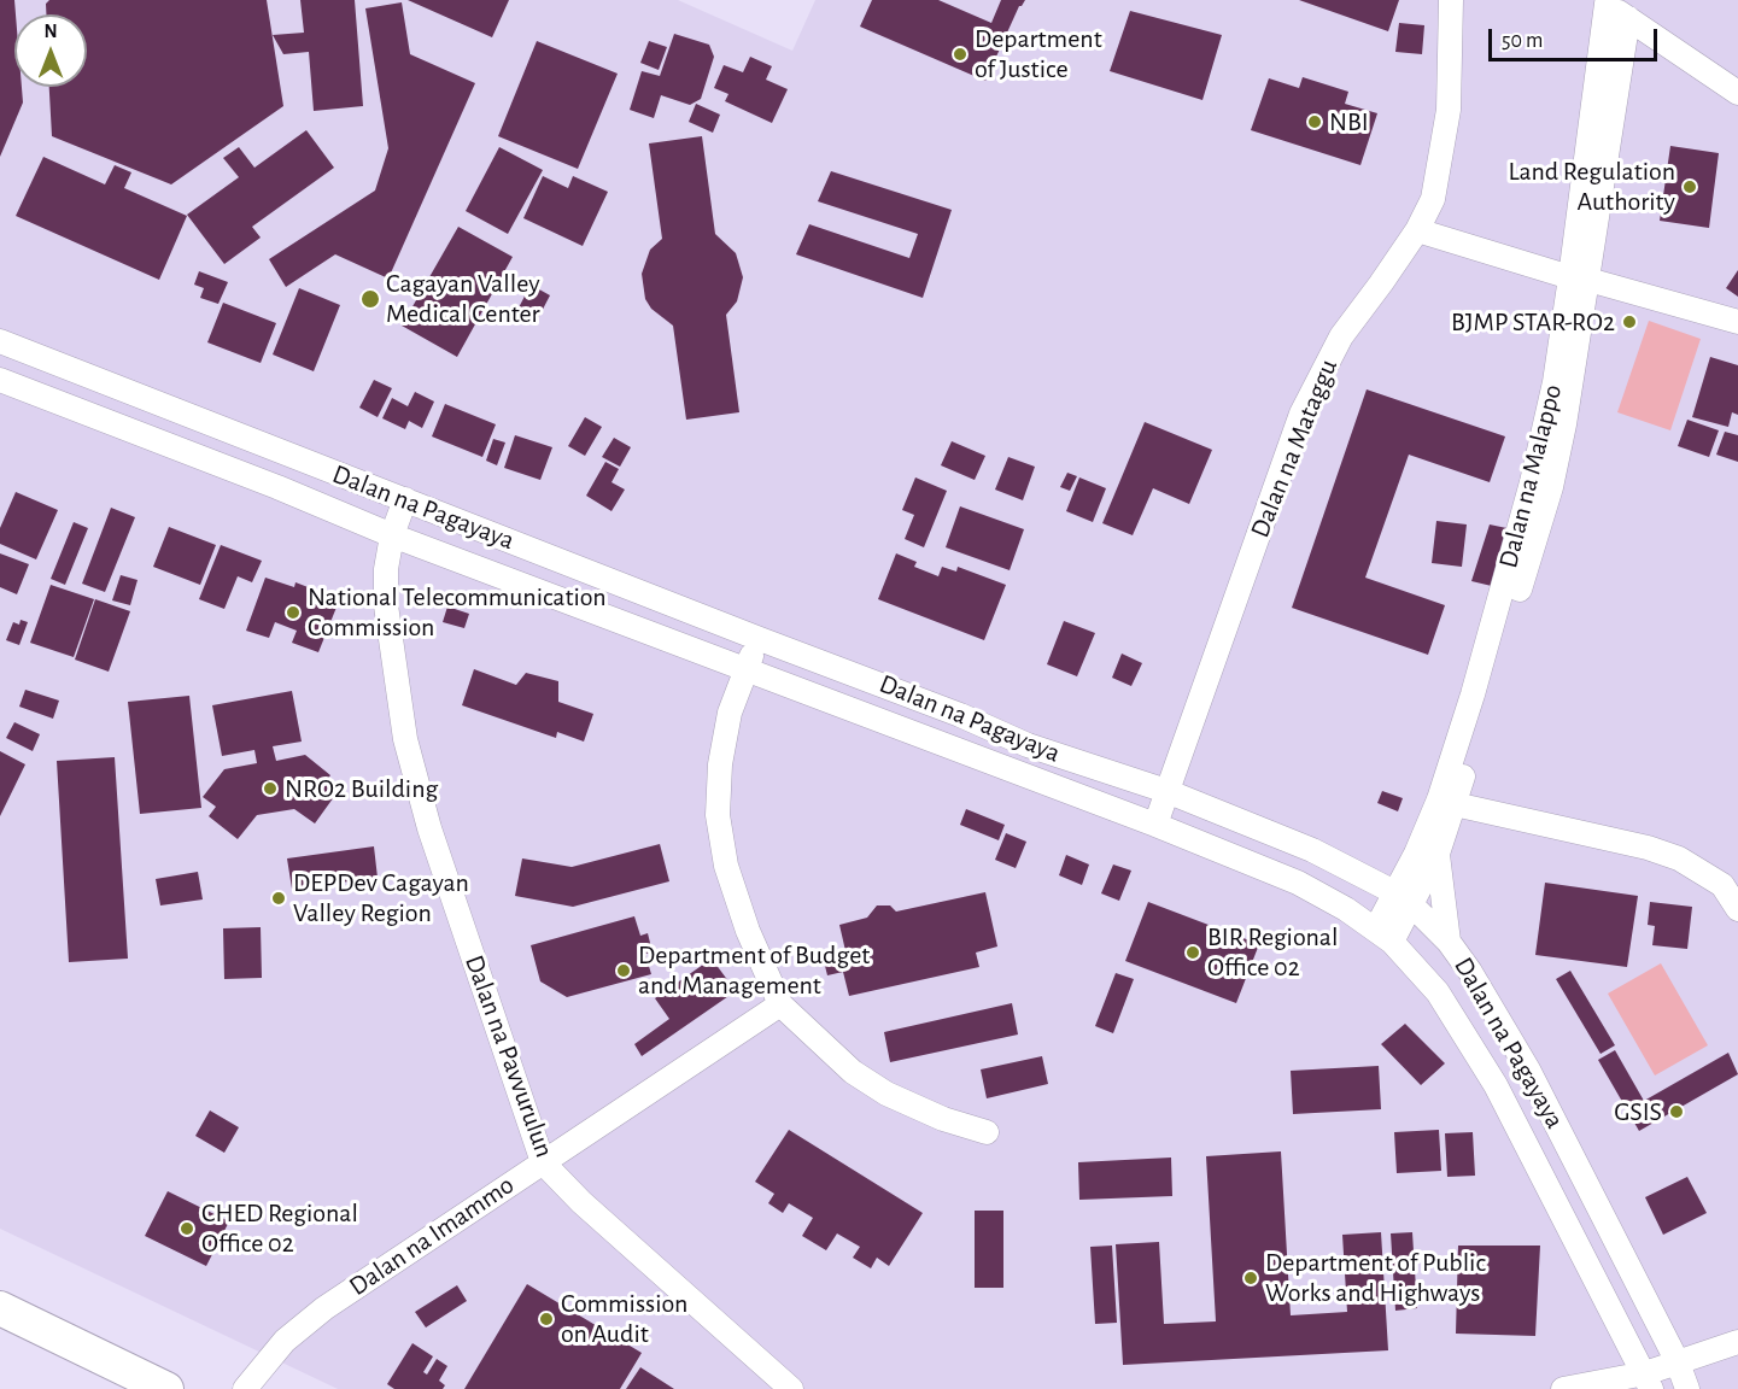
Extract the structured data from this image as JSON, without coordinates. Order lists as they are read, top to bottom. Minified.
{"streets":{"street":["Dalan na Mataggu","Dalan na Malappo","Dalan na Pagayaya","Dalan na Pavvurulun","Dalan na Imammo"]},"crossings":[["Dalan na Mataggu","Dalan na Pagayaya"],["Dalan na Malappo","Dalan na Pagayaya"],["Dalan na Pagayaya","Dalan na Pavvurulun"],["Dalan na Pavvurulun","Dalan na Imammo"]],"places":["Department of Justice","NBI","Land Regulation Authority","Cagayan Valley Medical Center","BJMP STAR-RO2","National Telecommunication Commission","NRO2 Building","DEPDev Cagayan Valley Region","BIR Regional Office 02","Department of Budget and Management","GSIS","CHED Regional Office 02","Department of Public Works and Highways","Commission on Audit"],"scale_bar":"50 m","north":"top"}
